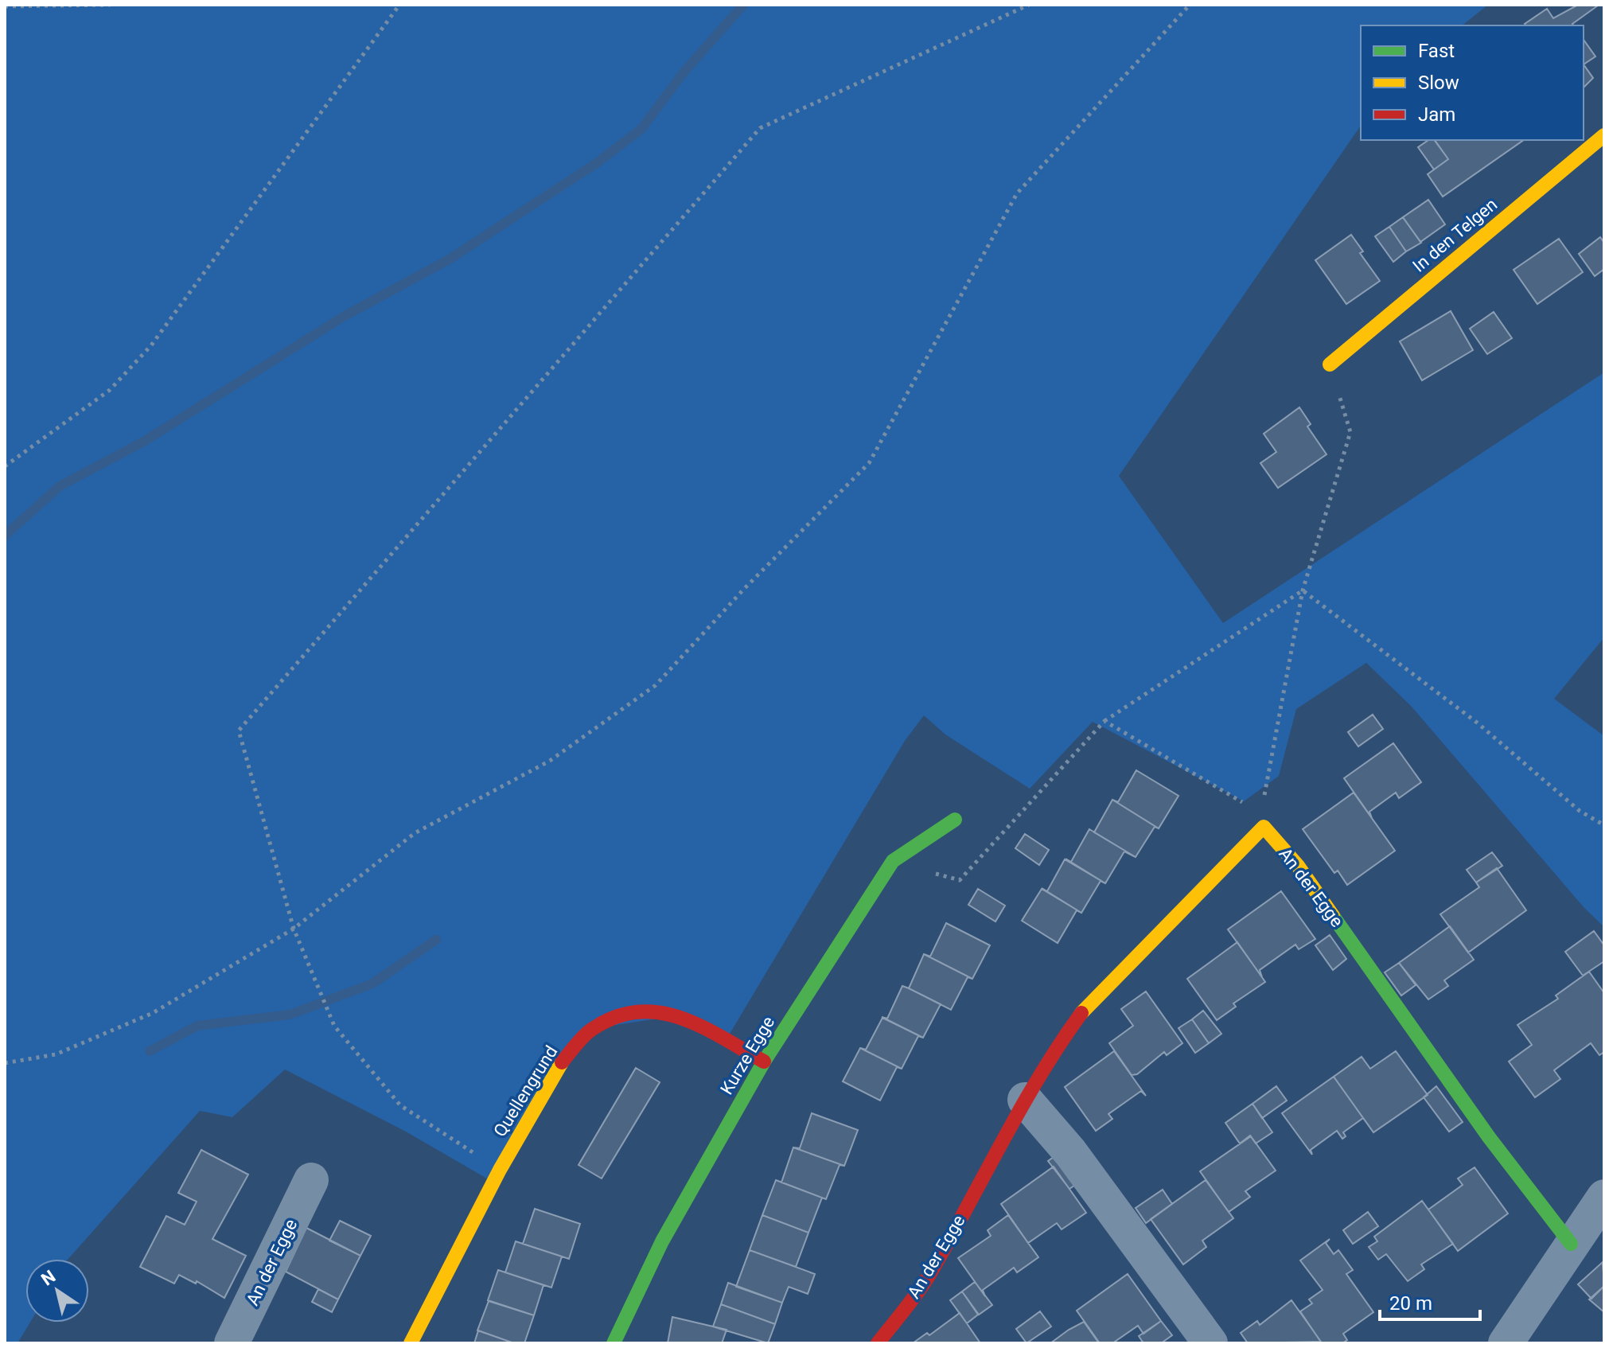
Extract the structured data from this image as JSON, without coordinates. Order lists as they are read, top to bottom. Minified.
{"streets":{"street":["In den Telgen","An der Egge","Kurze Egge","Quellengrund"]},"crossings":[["Kurze Egge","Quellengrund"]],"legend":["Fast","Slow","Jam"],"scale_bar":"20 m","north":"top left"}
